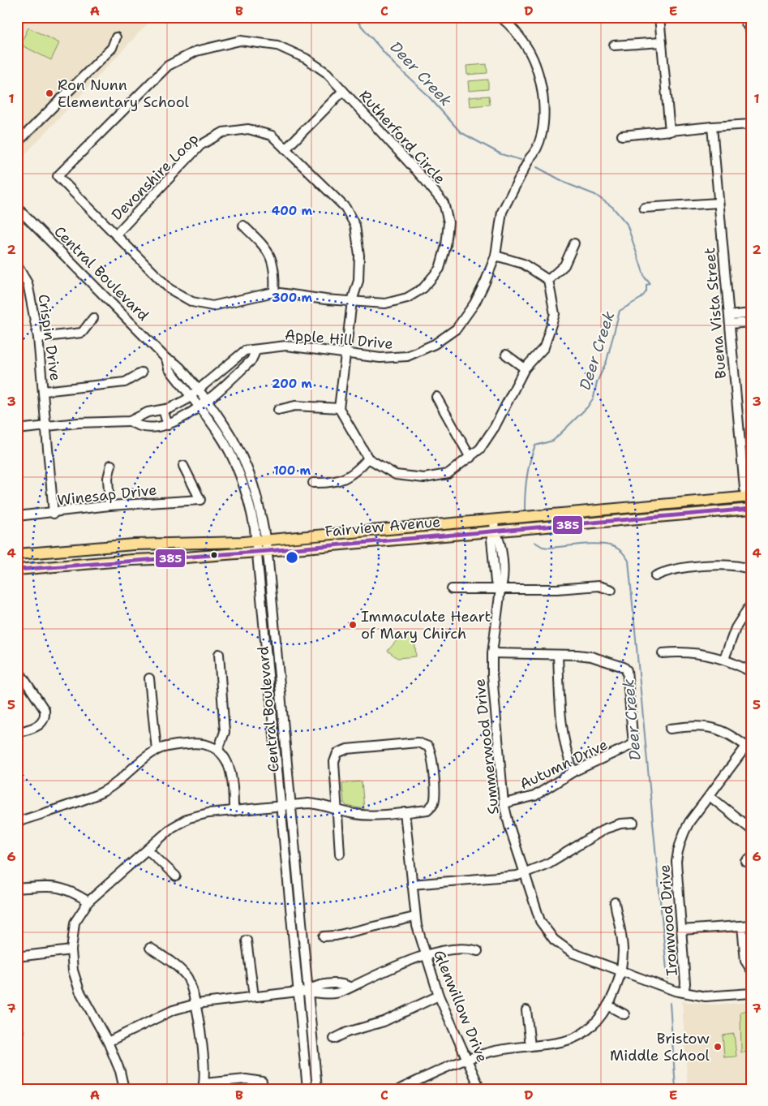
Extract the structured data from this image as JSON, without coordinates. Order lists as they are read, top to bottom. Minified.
{"streets":{"main road":["Fairview Avenue"],"street":["Rutherford Circle","Devonshire Loop","Central Boulevard","Buena Vista Street","Crispin Drive","Apple Hill Drive","Winesap Drive","Summerwood Drive","Autumn Drive","Ironwood Drive","Glenwillow Drive"]},"crossings":[["Rutherford Circle","Devonshire Loop"],["Devonshire Loop","Apple Hill Drive"],["Central Boulevard","Apple Hill Drive"],["Central Boulevard","Fairview Avenue"],["Buena Vista Street","Fairview Avenue"],["Crispin Drive","Apple Hill Drive"],["Crispin Drive","Winesap Drive"],["Fairview Avenue","Summerwood Drive"],["Summerwood Drive","Autumn Drive"],["Summerwood Drive","Ironwood Drive"]],"water":["Deer Creek"],"places":["Ron Nunn Elementary School","Immaculate Heart of Mary Chirch","Bristow Middle School"],"lines":["transit line 385"],"grid":{"columns":["A","B","C","D","E"],"rows":["1","2","3","4","5","6","7"]},"rings":["400 m","300 m","200 m","100 m"]}
